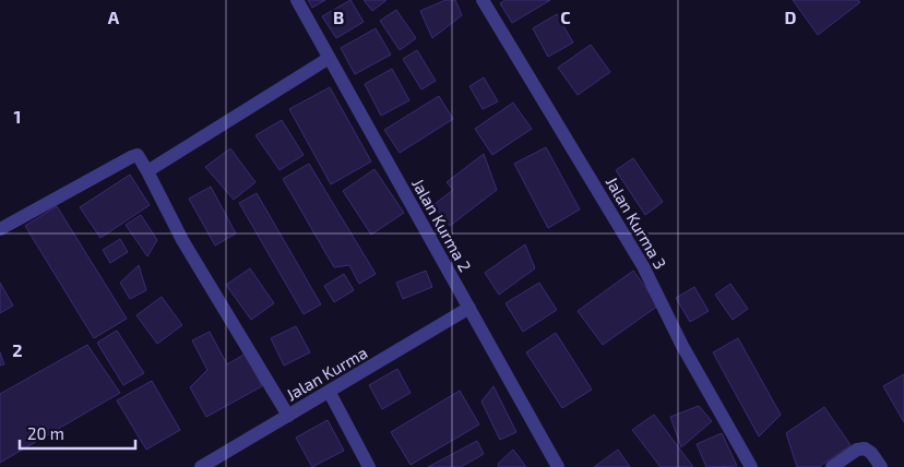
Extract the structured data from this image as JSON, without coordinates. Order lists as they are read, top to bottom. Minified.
{"streets":{"street":["Jalan Kurma 3","Jalan Kurma 2","Jalan Kurma"]},"crossings":[["Jalan Kurma 2","Jalan Kurma"]],"scale_bar":"20 m","grid":{"columns":["A","B","C","D"],"rows":["1","2"]}}
